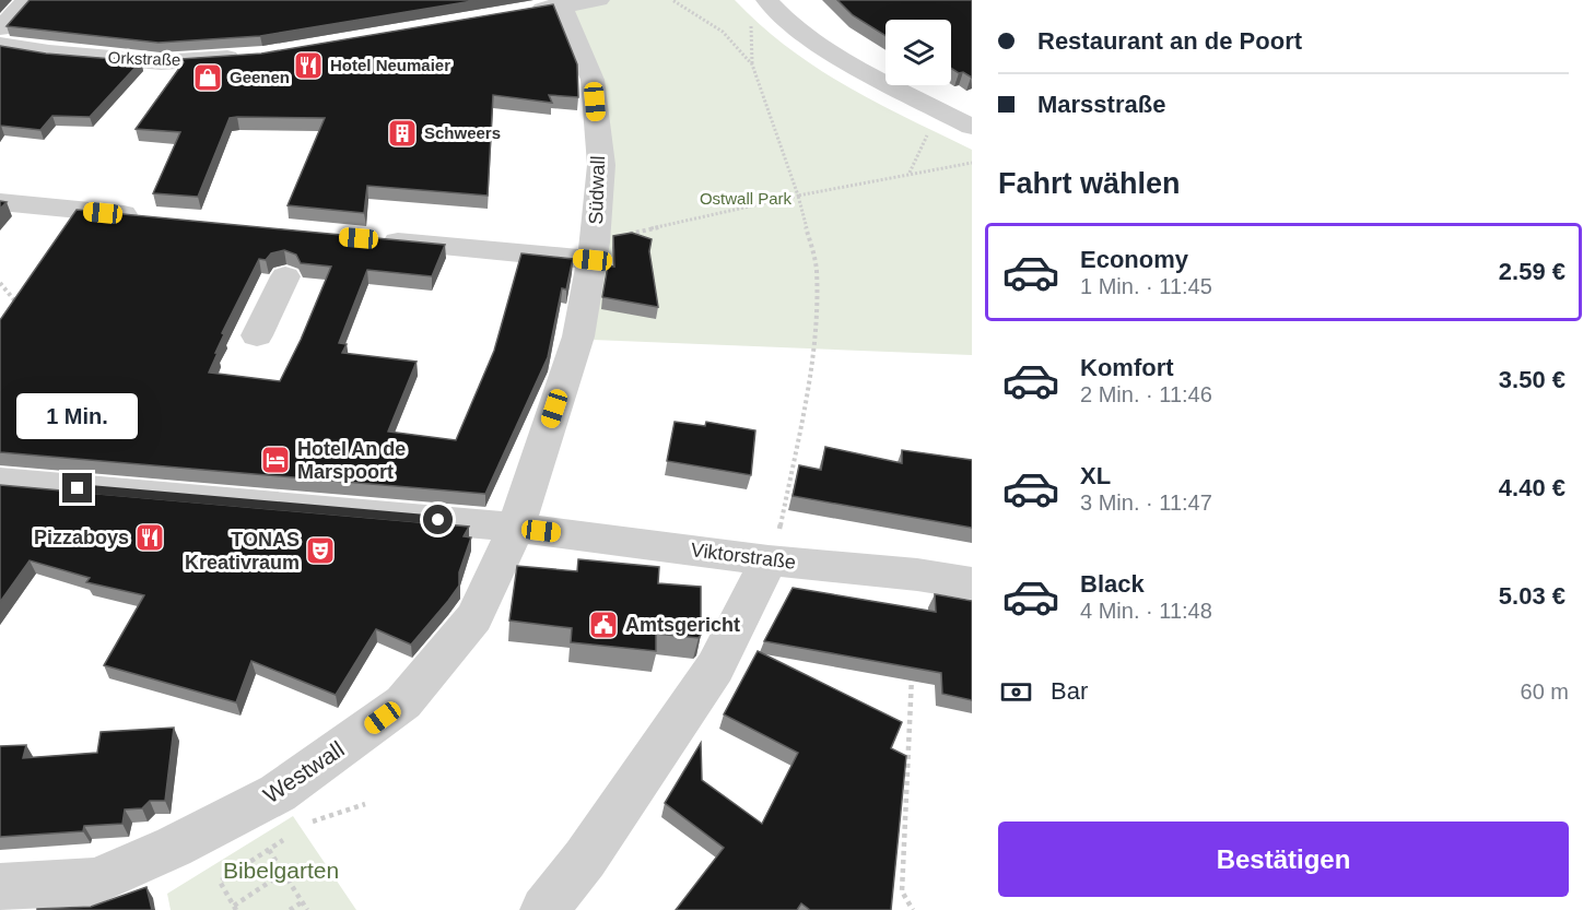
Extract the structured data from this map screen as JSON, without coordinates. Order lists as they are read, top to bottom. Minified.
{"streets":{"street":["Orkstraße","Südwall","Viktorstraße","Westwall"]},"crossings":[["Südwall","Viktorstraße"],["Südwall","Westwall"],["Viktorstraße","Westwall"]],"parks":["Ostwall Park","Bibelgarten"],"places":{"restaurant":["Hotel Neumaier","Pizzaboys"],"shop":["Geenen"],"building":["Schweers"],"hotel":["Hotel An de Marspoort"],"theatre":["TONAS Kreativraum"],"public building":["Amtsgericht"]},"page":{"banner":["Restaurant an de Poort","Marsstraße"],"heading":"Fahrt wählen","list":[{"name":"Economy","note":"1 Min. · 11:45","value":"2.59 €"},{"name":"Komfort","note":"2 Min. · 11:46","value":"3.50 €"},{"name":"XL","note":"3 Min. · 11:47","value":"4.40 €"},{"name":"Black","note":"4 Min. · 11:48","value":"5.03 €"}],"bubble":"1 Min.","pay":["Bar","60 m"],"buttons":"Bestätigen"}}
